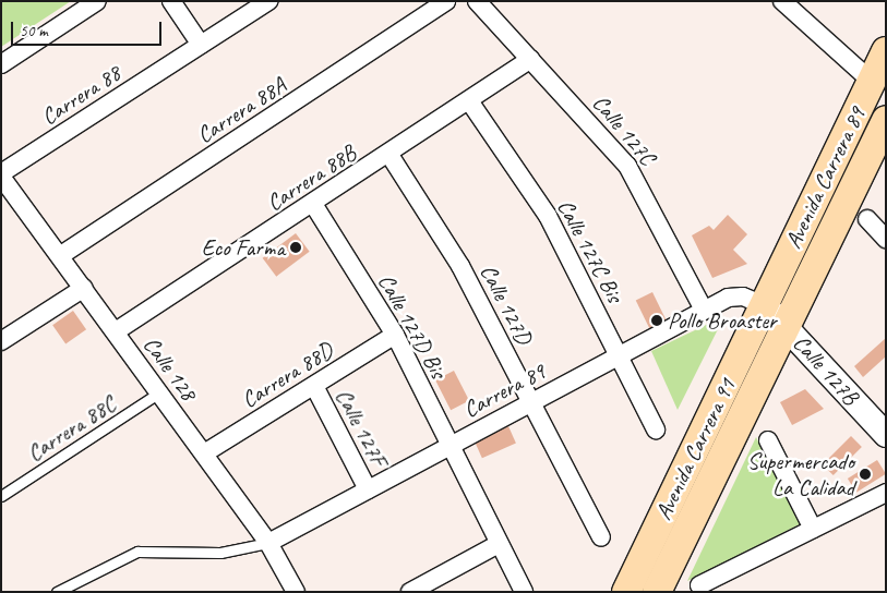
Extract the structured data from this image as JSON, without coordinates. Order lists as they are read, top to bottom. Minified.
{"streets":{"main road":["Avenida Carrera 89","Avenida Carrera 91"],"street":["Carrera 88","Carrera 88A","Calle 127C","Carrera 88B","Calle 127C Bis","Calle 127D","Calle 127D Bis","Calle 128","Calle 127B","Carrera 88D","Carrera 89","Calle 127F"],"lane":["Carrera 88C"]},"crossings":[["Carrera 88","Calle 128"],["Carrera 88A","Calle 128"],["Calle 127C","Carrera 88B"],["Calle 127C","Carrera 89"],["Carrera 88B","Calle 127C Bis"],["Carrera 88B","Calle 127D"],["Carrera 88B","Calle 127D Bis"],["Carrera 88B","Calle 128"],["Avenida Carrera 89","Calle 127B"],["Avenida Carrera 89","Carrera 89"],["Avenida Carrera 89","Avenida Carrera 91"],["Calle 127C Bis","Carrera 89"],["Calle 127D","Carrera 89"],["Calle 127D Bis","Carrera 88D"],["Calle 127D Bis","Carrera 89"],["Calle 128","Carrera 88D"],["Calle 128","Carrera 89"],["Calle 128","Carrera 88C"],["Calle 127B","Carrera 89"],["Calle 127B","Avenida Carrera 91"],["Carrera 88D","Calle 127F"],["Carrera 89","Calle 127F"],["Carrera 89","Avenida Carrera 91"]],"places":["Eco Farma","Pollo Broaster","Supermercado La Calidad"],"scale_bar":"50 m"}
